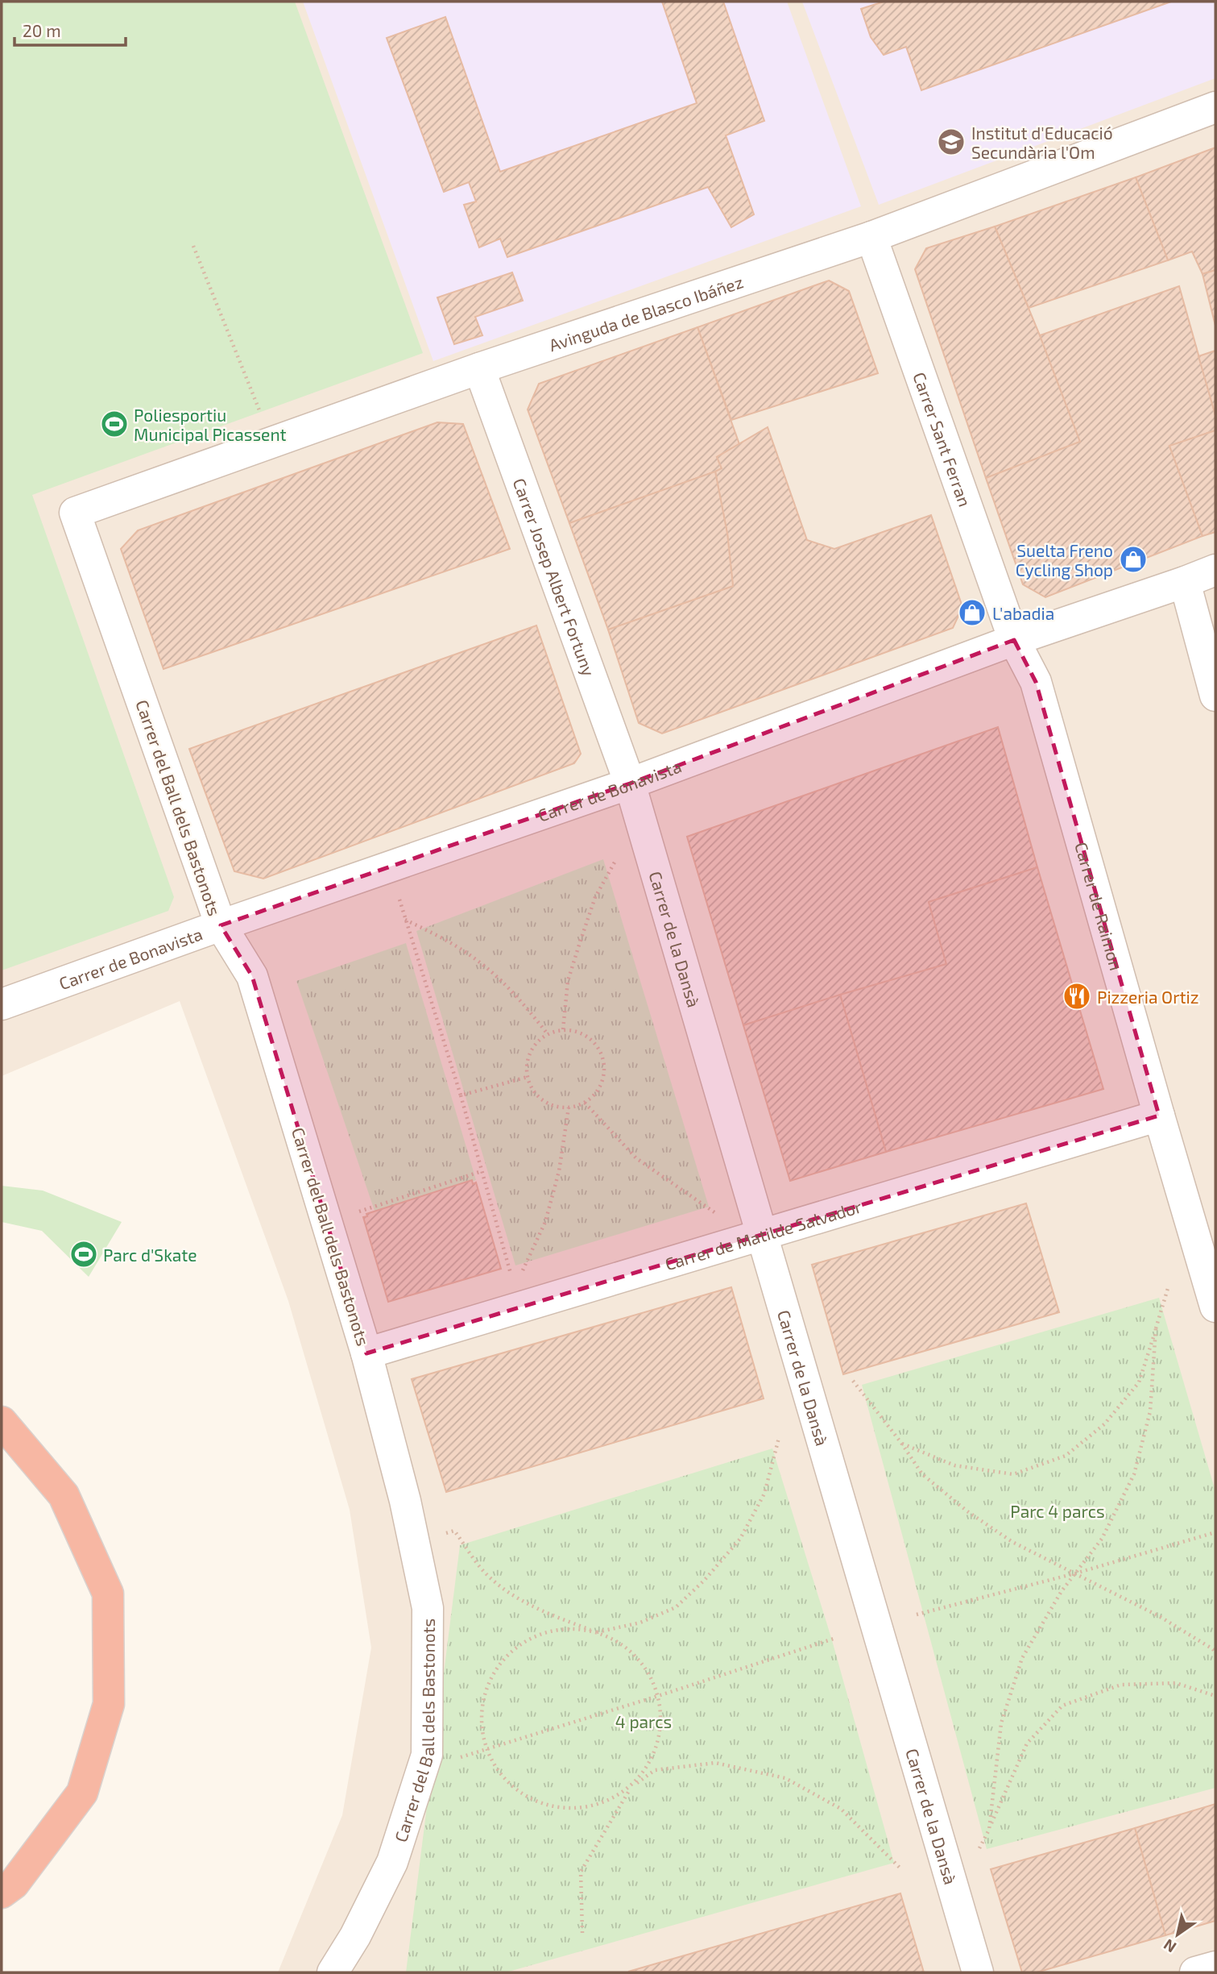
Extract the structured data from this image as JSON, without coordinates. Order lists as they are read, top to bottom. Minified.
{"streets":{"street":["Avinguda de Blasco Ibáñez","Carrer Sant Ferran","Carrer Josep Albert Fortuny","Carrer de Bonavista","Carrer del Ball dels Bastonots","Carrer de Raimon","Carrer de la Dansà","Carrer de Matilde Salvador"]},"crossings":[["Avinguda de Blasco Ibáñez","Carrer Sant Ferran"],["Avinguda de Blasco Ibáñez","Carrer Josep Albert Fortuny"],["Avinguda de Blasco Ibáñez","Carrer del Ball dels Bastonots"],["Carrer Sant Ferran","Carrer de Bonavista"],["Carrer Sant Ferran","Carrer de Raimon"],["Carrer Josep Albert Fortuny","Carrer de Bonavista"],["Carrer Josep Albert Fortuny","Carrer de la Dansà"],["Carrer de Bonavista","Carrer del Ball dels Bastonots"],["Carrer de Bonavista","Carrer de Raimon"],["Carrer de Bonavista","Carrer de la Dansà"],["Carrer del Ball dels Bastonots","Carrer de Matilde Salvador"],["Carrer de Raimon","Carrer de Matilde Salvador"],["Carrer de la Dansà","Carrer de Matilde Salvador"]],"parks":["Parc 4 parcs","4 parcs"],"places":{"school or university":["Institut d'Educació Secundària l'Om"],"sports":["Poliesportiu Municipal Picassent","Parc d'Skate"],"shop":["Suelta Freno Cycling Shop","L'abadia"],"restaurant":["Pizzeria Ortiz"]},"scale_bar":"20 m","north":"bottom left"}
